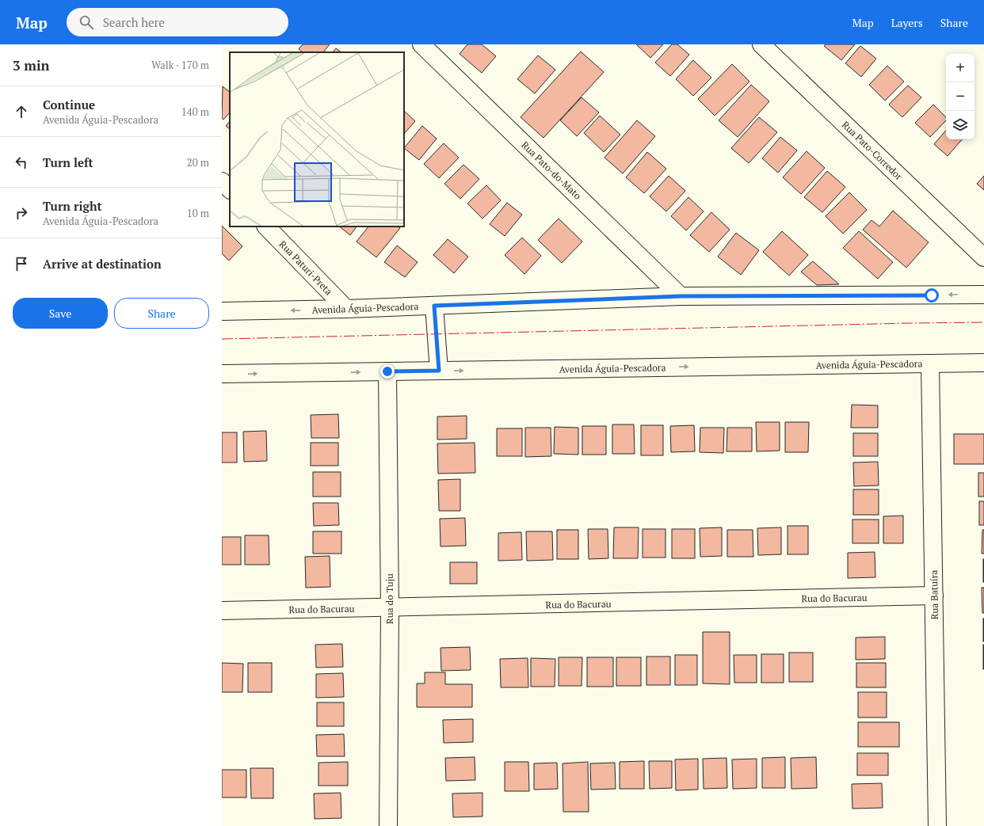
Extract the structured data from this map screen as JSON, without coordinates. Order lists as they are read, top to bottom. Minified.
{"streets":{"street":["Rua Pato-Corredor","Rua Pato-do-Mato","Rua Paturi-Preta","Avenida Águia-Pescadora","Rua Batuíra","Rua do Bacurau","Rua do Tuju"]},"crossings":[["Rua Pato-do-Mato","Avenida Águia-Pescadora"],["Rua Paturi-Preta","Avenida Águia-Pescadora"],["Avenida Águia-Pescadora","Rua Batuíra"],["Avenida Águia-Pescadora","Rua do Tuju"],["Rua Batuíra","Rua do Bacurau"],["Rua do Bacurau","Rua do Tuju"]],"page":{"header":"Map","search":"Search here","nav":["Map","Layers","Share"],"heading":["3 min","Walk · 170 m"],"map_buttons":["+","−"],"list":[["Continue","Avenida Águia-Pescadora","140 m"],["Turn left","20 m"],["Turn right","Avenida Águia-Pescadora","10 m"],"Arrive at destination"],"buttons":["Save","Share"]}}
